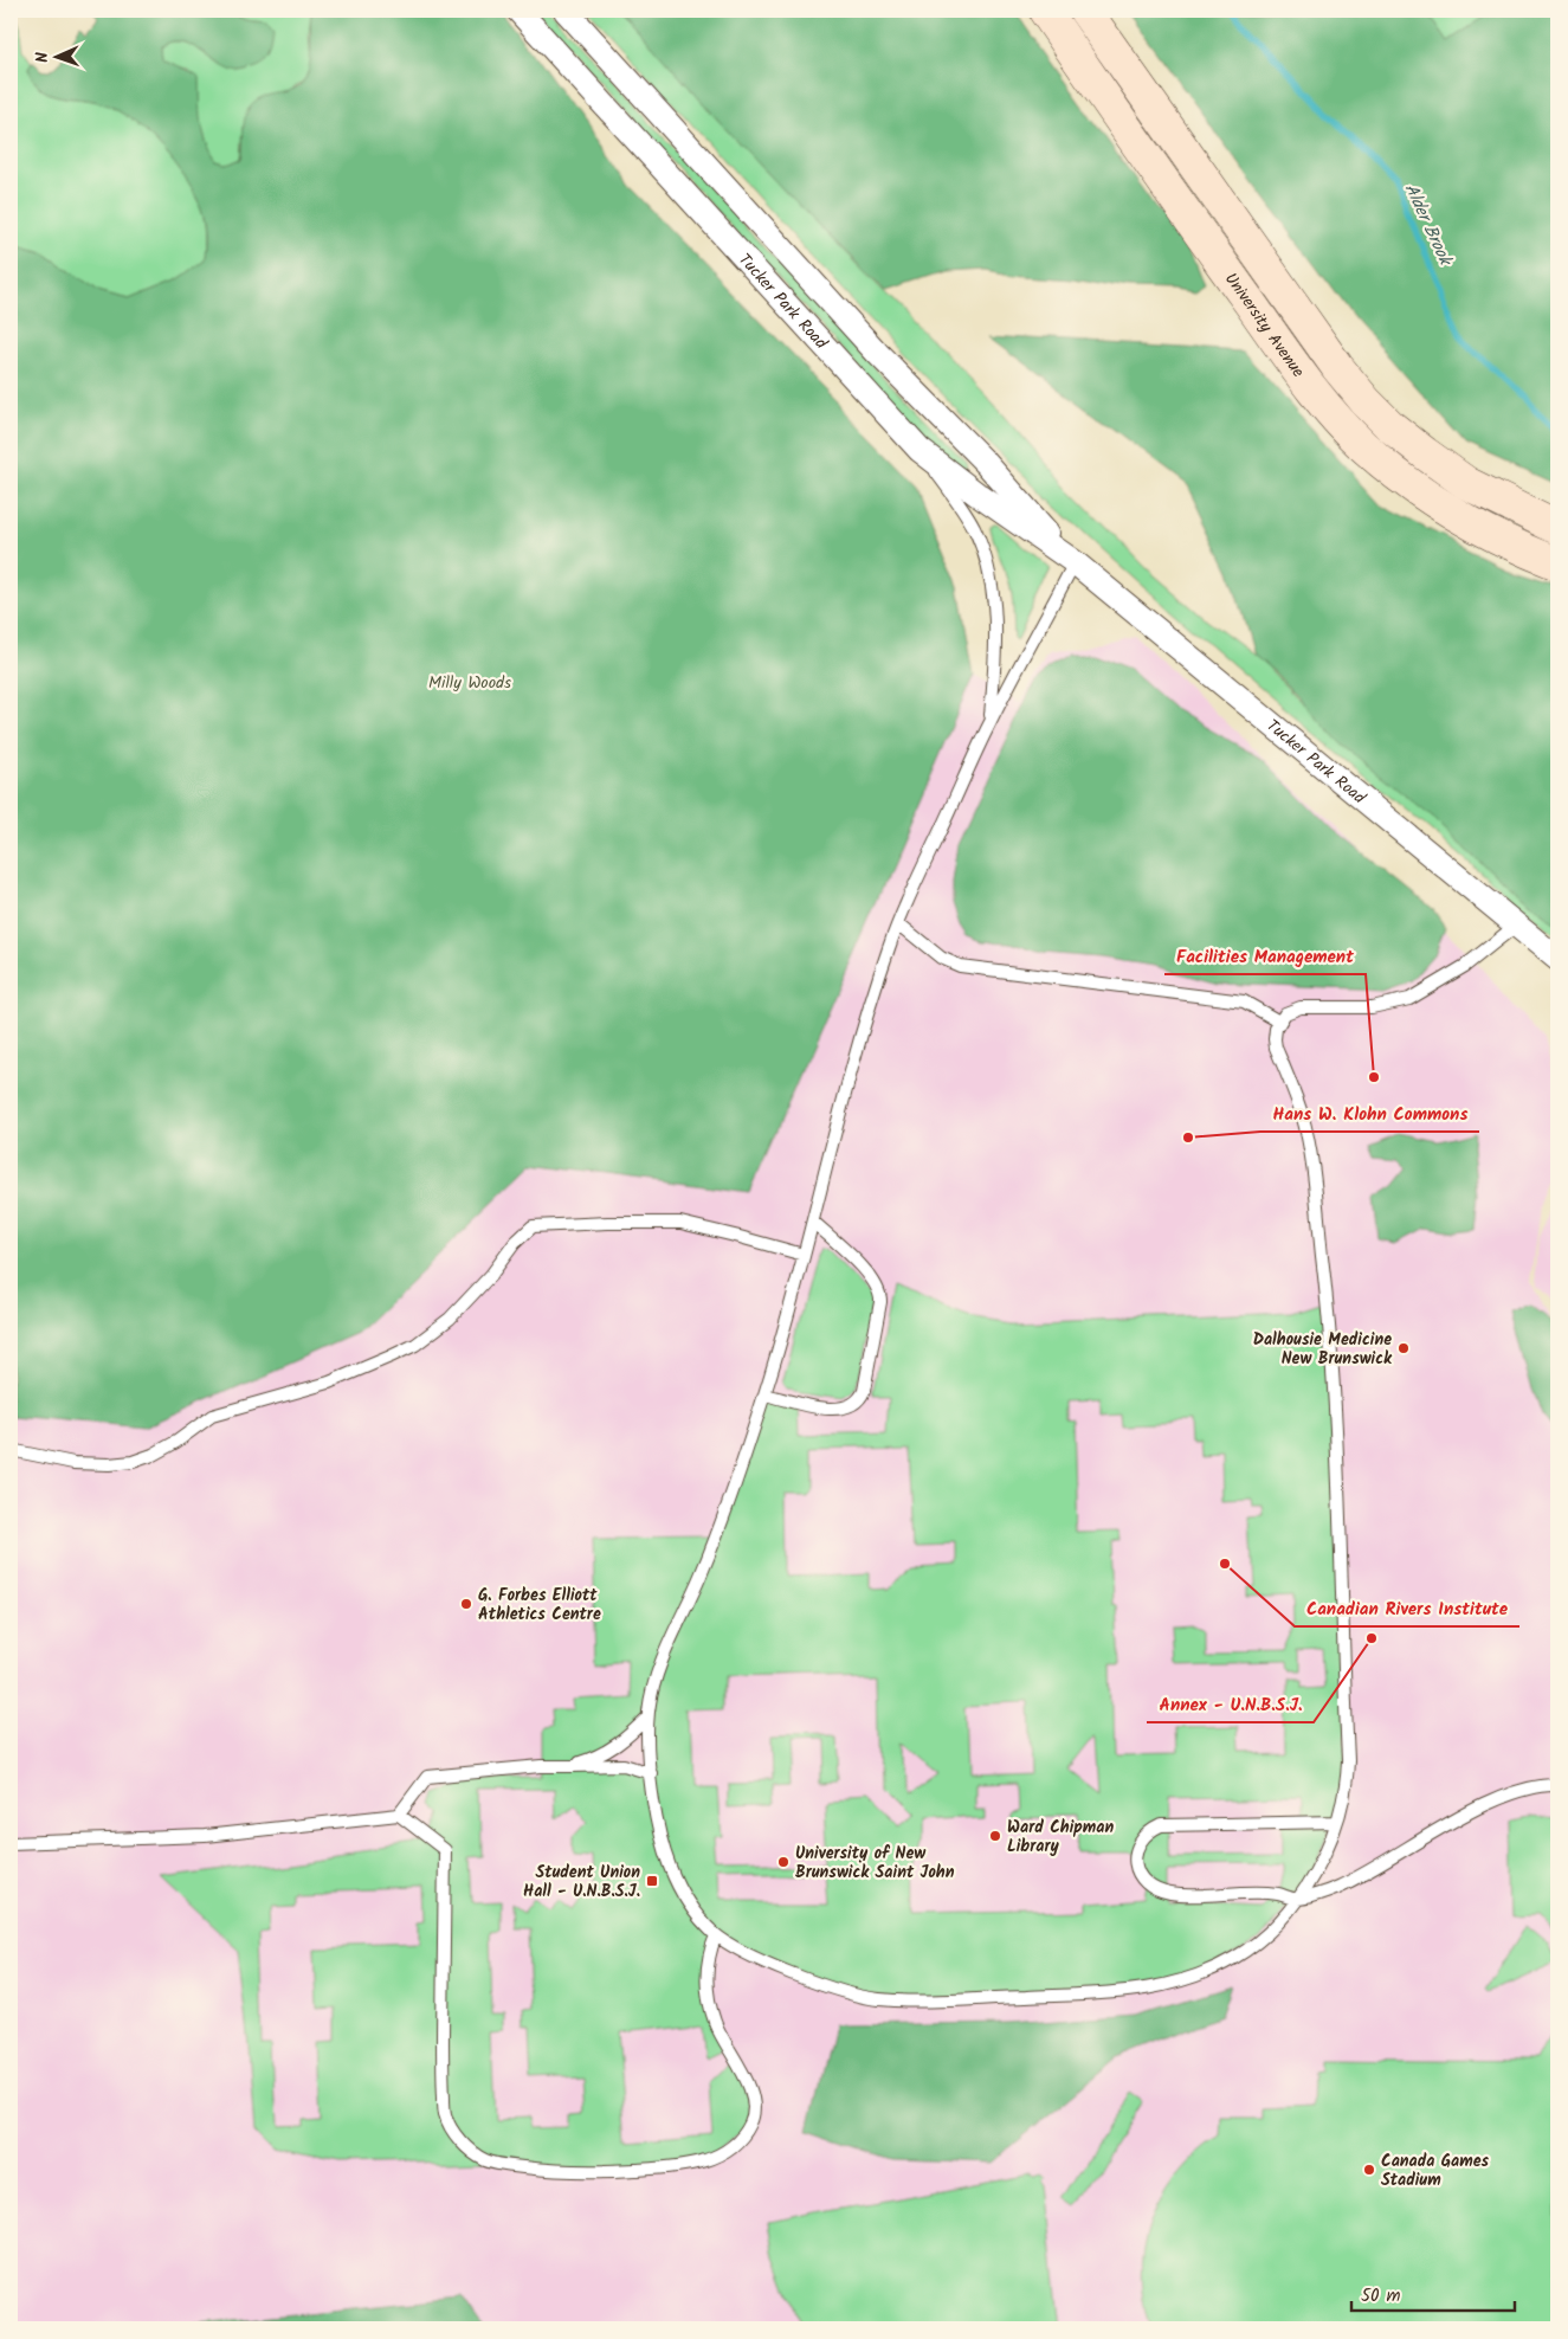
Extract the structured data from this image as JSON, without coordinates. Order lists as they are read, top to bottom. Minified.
{"streets":{"main road":["University Avenue"],"street":["Tucker Park Road"]},"water":["Alder Brook"],"parks":["Milly Woods"],"places":{"other":["Facilities Management","Hans W. Klohn Commons","Dalhousie Medicine New Brunswick","Canadian Rivers Institute","G. Forbes Elliott Athletics Centre","Annex - U.N.B.S.J.","Ward Chipman Library","University of New Brunswick Saint John","Canada Games Stadium"],"transit":["Student Union Hall - U.N.B.S.J."]},"scale_bar":"50 m","north":"left"}
